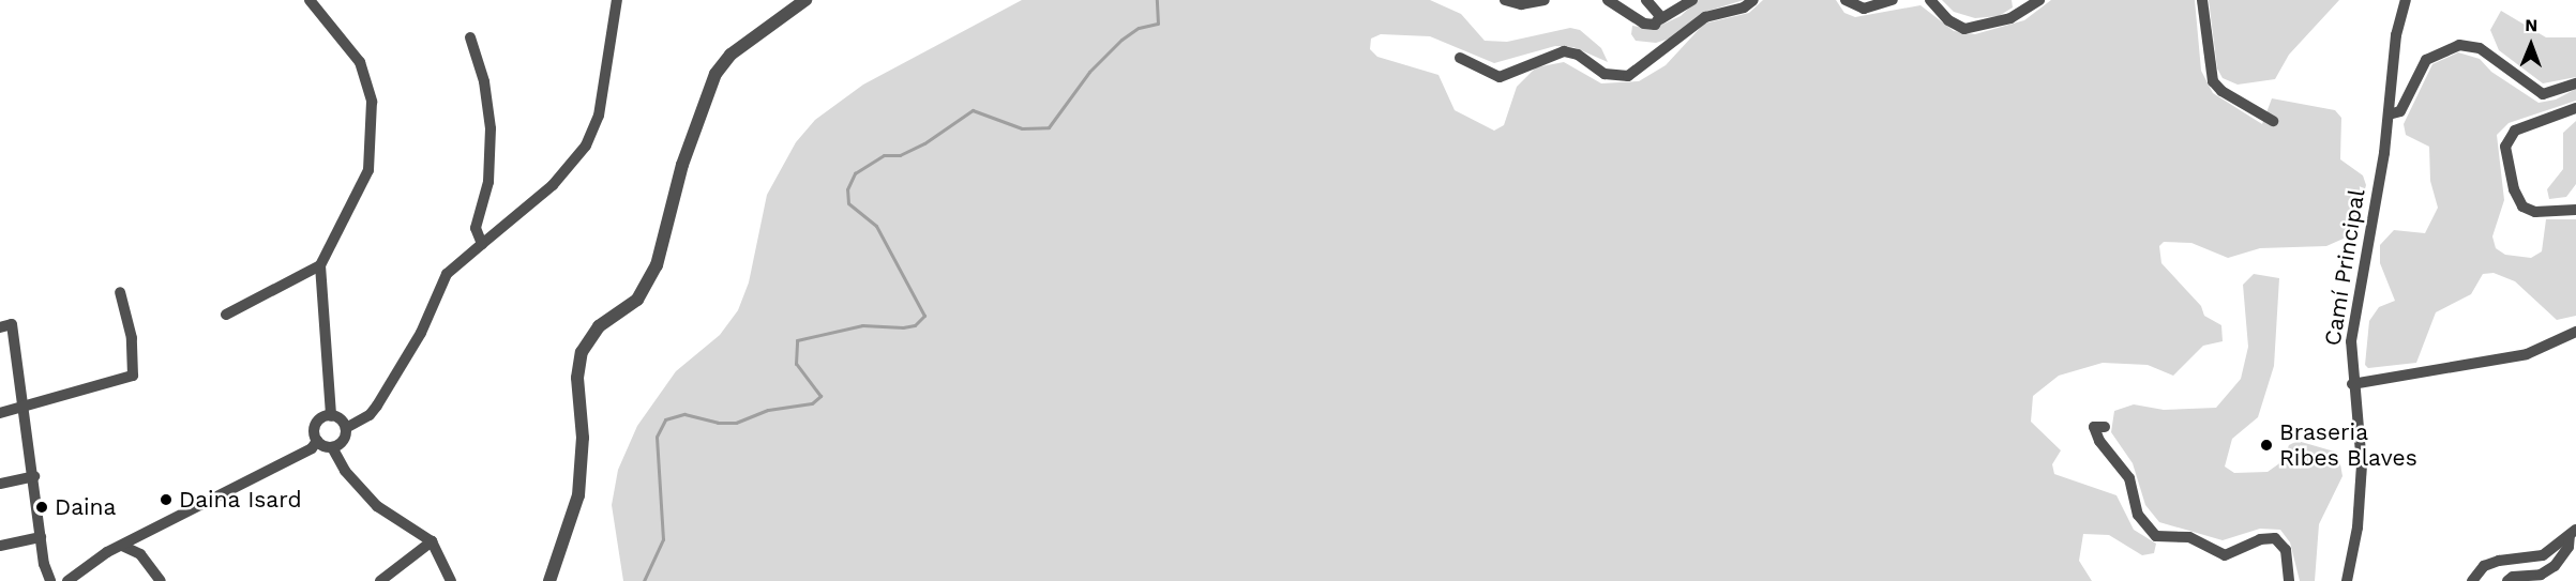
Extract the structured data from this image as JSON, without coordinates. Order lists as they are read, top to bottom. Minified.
{"streets":{"street":["Camí Principal"]},"places":["Braseria Ribes Blaves","Daina Isard","Daina"],"north":"top"}
